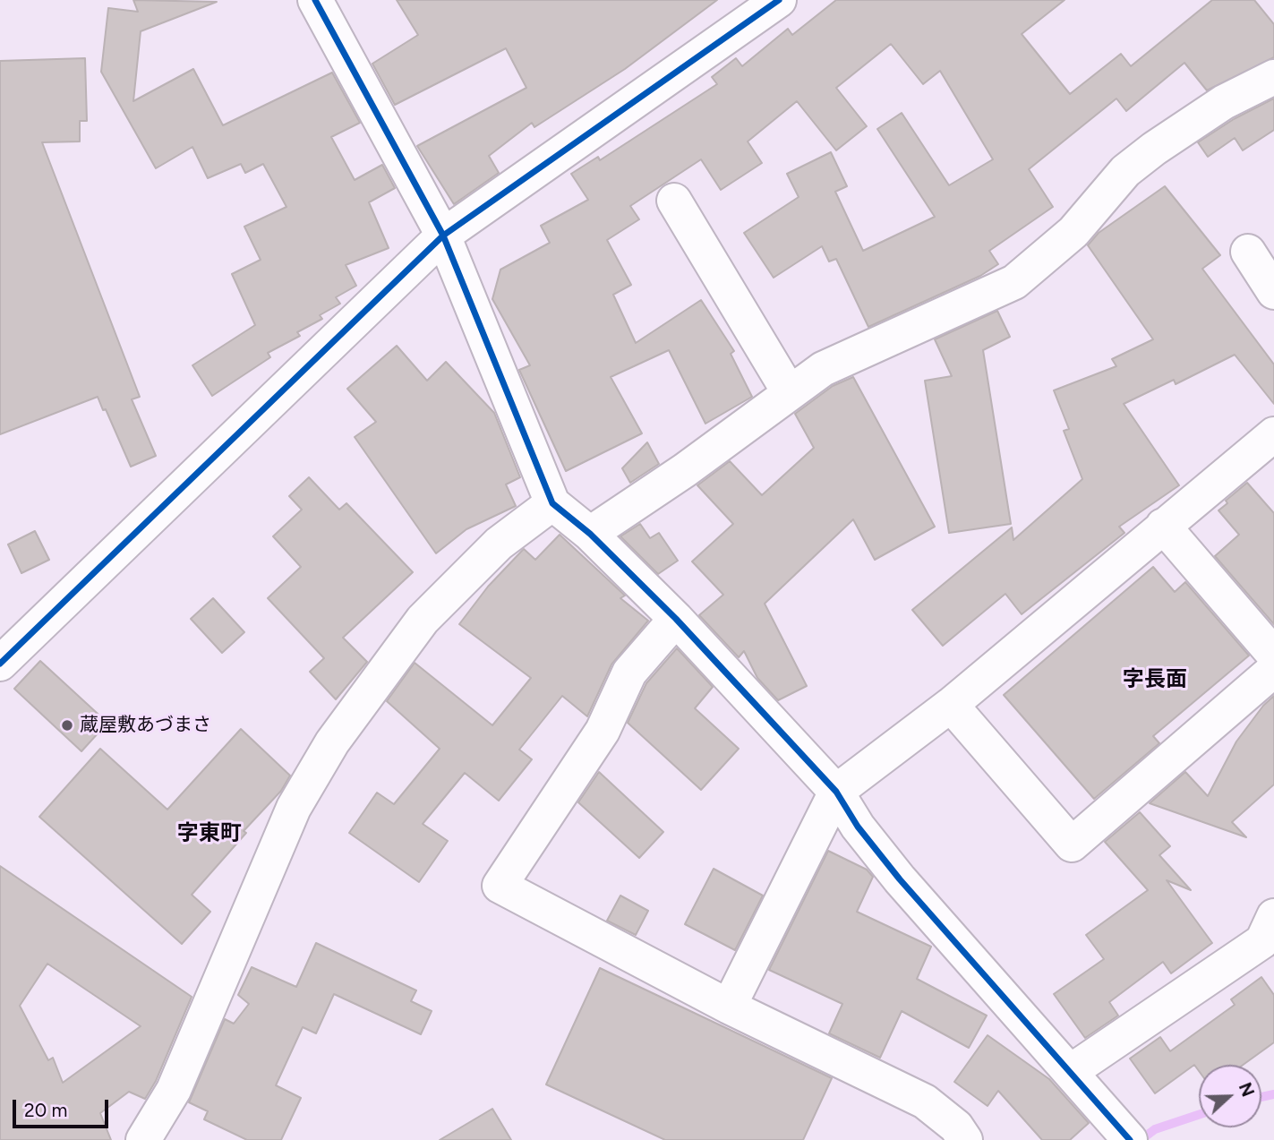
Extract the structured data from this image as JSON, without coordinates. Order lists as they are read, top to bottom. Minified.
{"districts":["字長面","字東町"],"places":["蔵屋敷あづまさ"],"scale_bar":"20 m","north":"right"}
